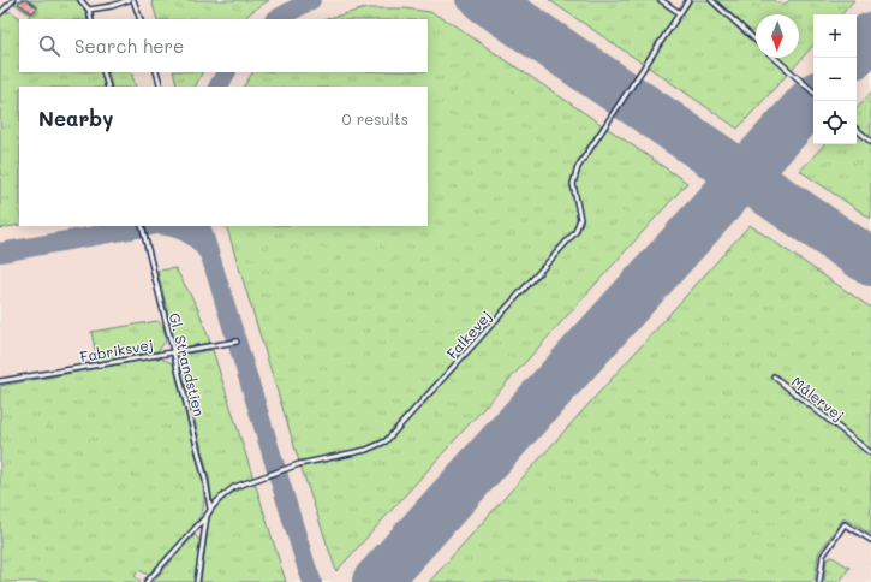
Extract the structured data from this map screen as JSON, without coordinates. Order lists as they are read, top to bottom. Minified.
{"streets":{"lane":["Falkevej","Fabriksvej","Gl. Strandstien","Målervej"]},"crossings":[["Falkevej","Gl. Strandstien"],["Fabriksvej","Gl. Strandstien"]],"north":"bottom","page":{"map_buttons":["+","−"],"search":"Search here","heading":["Nearby","0 results"]}}
